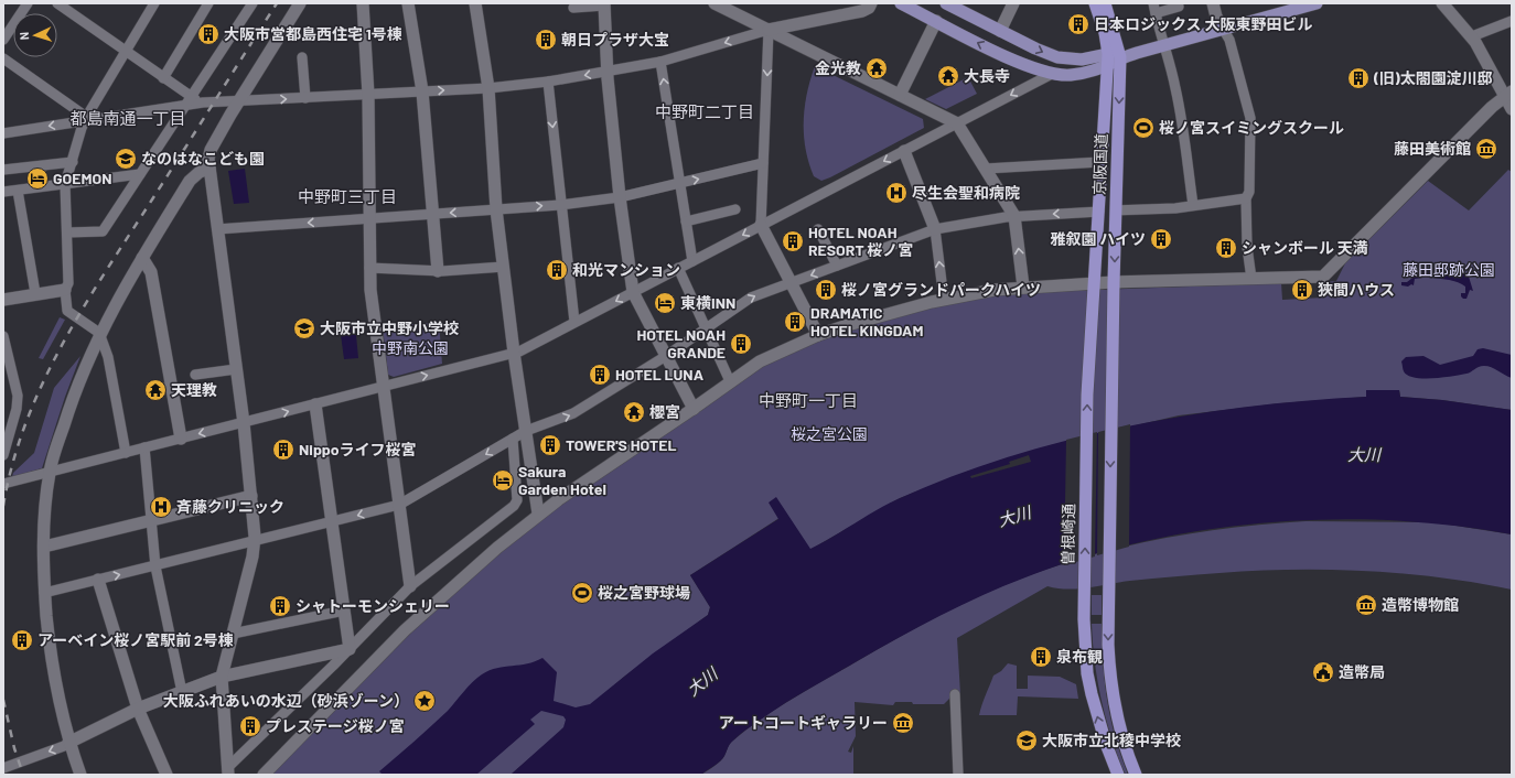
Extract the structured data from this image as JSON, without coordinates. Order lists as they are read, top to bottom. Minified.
{"streets":{"highway":["京阪国道","曽根崎通"]},"crossings":[["京阪国道","曽根崎通"]],"one_way":["曽根崎通"],"districts":["中野町二丁目","都島南通一丁目","中野町三丁目","中野町一丁目"],"water":["大川"],"parks":["藤田邸跡公園","中野南公園","桜之宮公園"],"places":{"building":["日本ロジックス 大阪東野田ビル","大阪市営都島西住宅 1号棟","朝日プラザ大宝","(旧)太閤園淀川邸","雅叙園 ハイツ","HOTEL NOAH RESORT 桜ノ宮","シャンボール 天満","和光マンション","桜ノ宮グランドパークハイツ","狹間ハウス","DRAMATIC HOTEL KINGDAM","HOTEL NOAH GRANDE","HOTEL LUNA","TOWER'S HOTEL","Nippoライフ桜宮","シャトーモンシェリー","アーベイン桜ノ宮駅前 2号棟","泉布観","プレステージ桜ノ宮"],"temple":["金光教","大長寺","天理教","櫻宮"],"sports":["桜ノ宮スイミングスクール","桜之宮野球場"],"museum":["藤田美術館","造幣博物館","アートコートギャラリー"],"school or university":["なのはなこども園","大阪市立中野小学校","大阪市立北稜中学校"],"hotel":["GOEMON","東横INN","Sakura Garden Hotel"],"hospital":["尽生会聖和病院","斉藤クリニック"],"public building":["造幣局"],"place":["大阪ふれあいの水辺（砂浜ゾーン）"]},"north":"left"}
